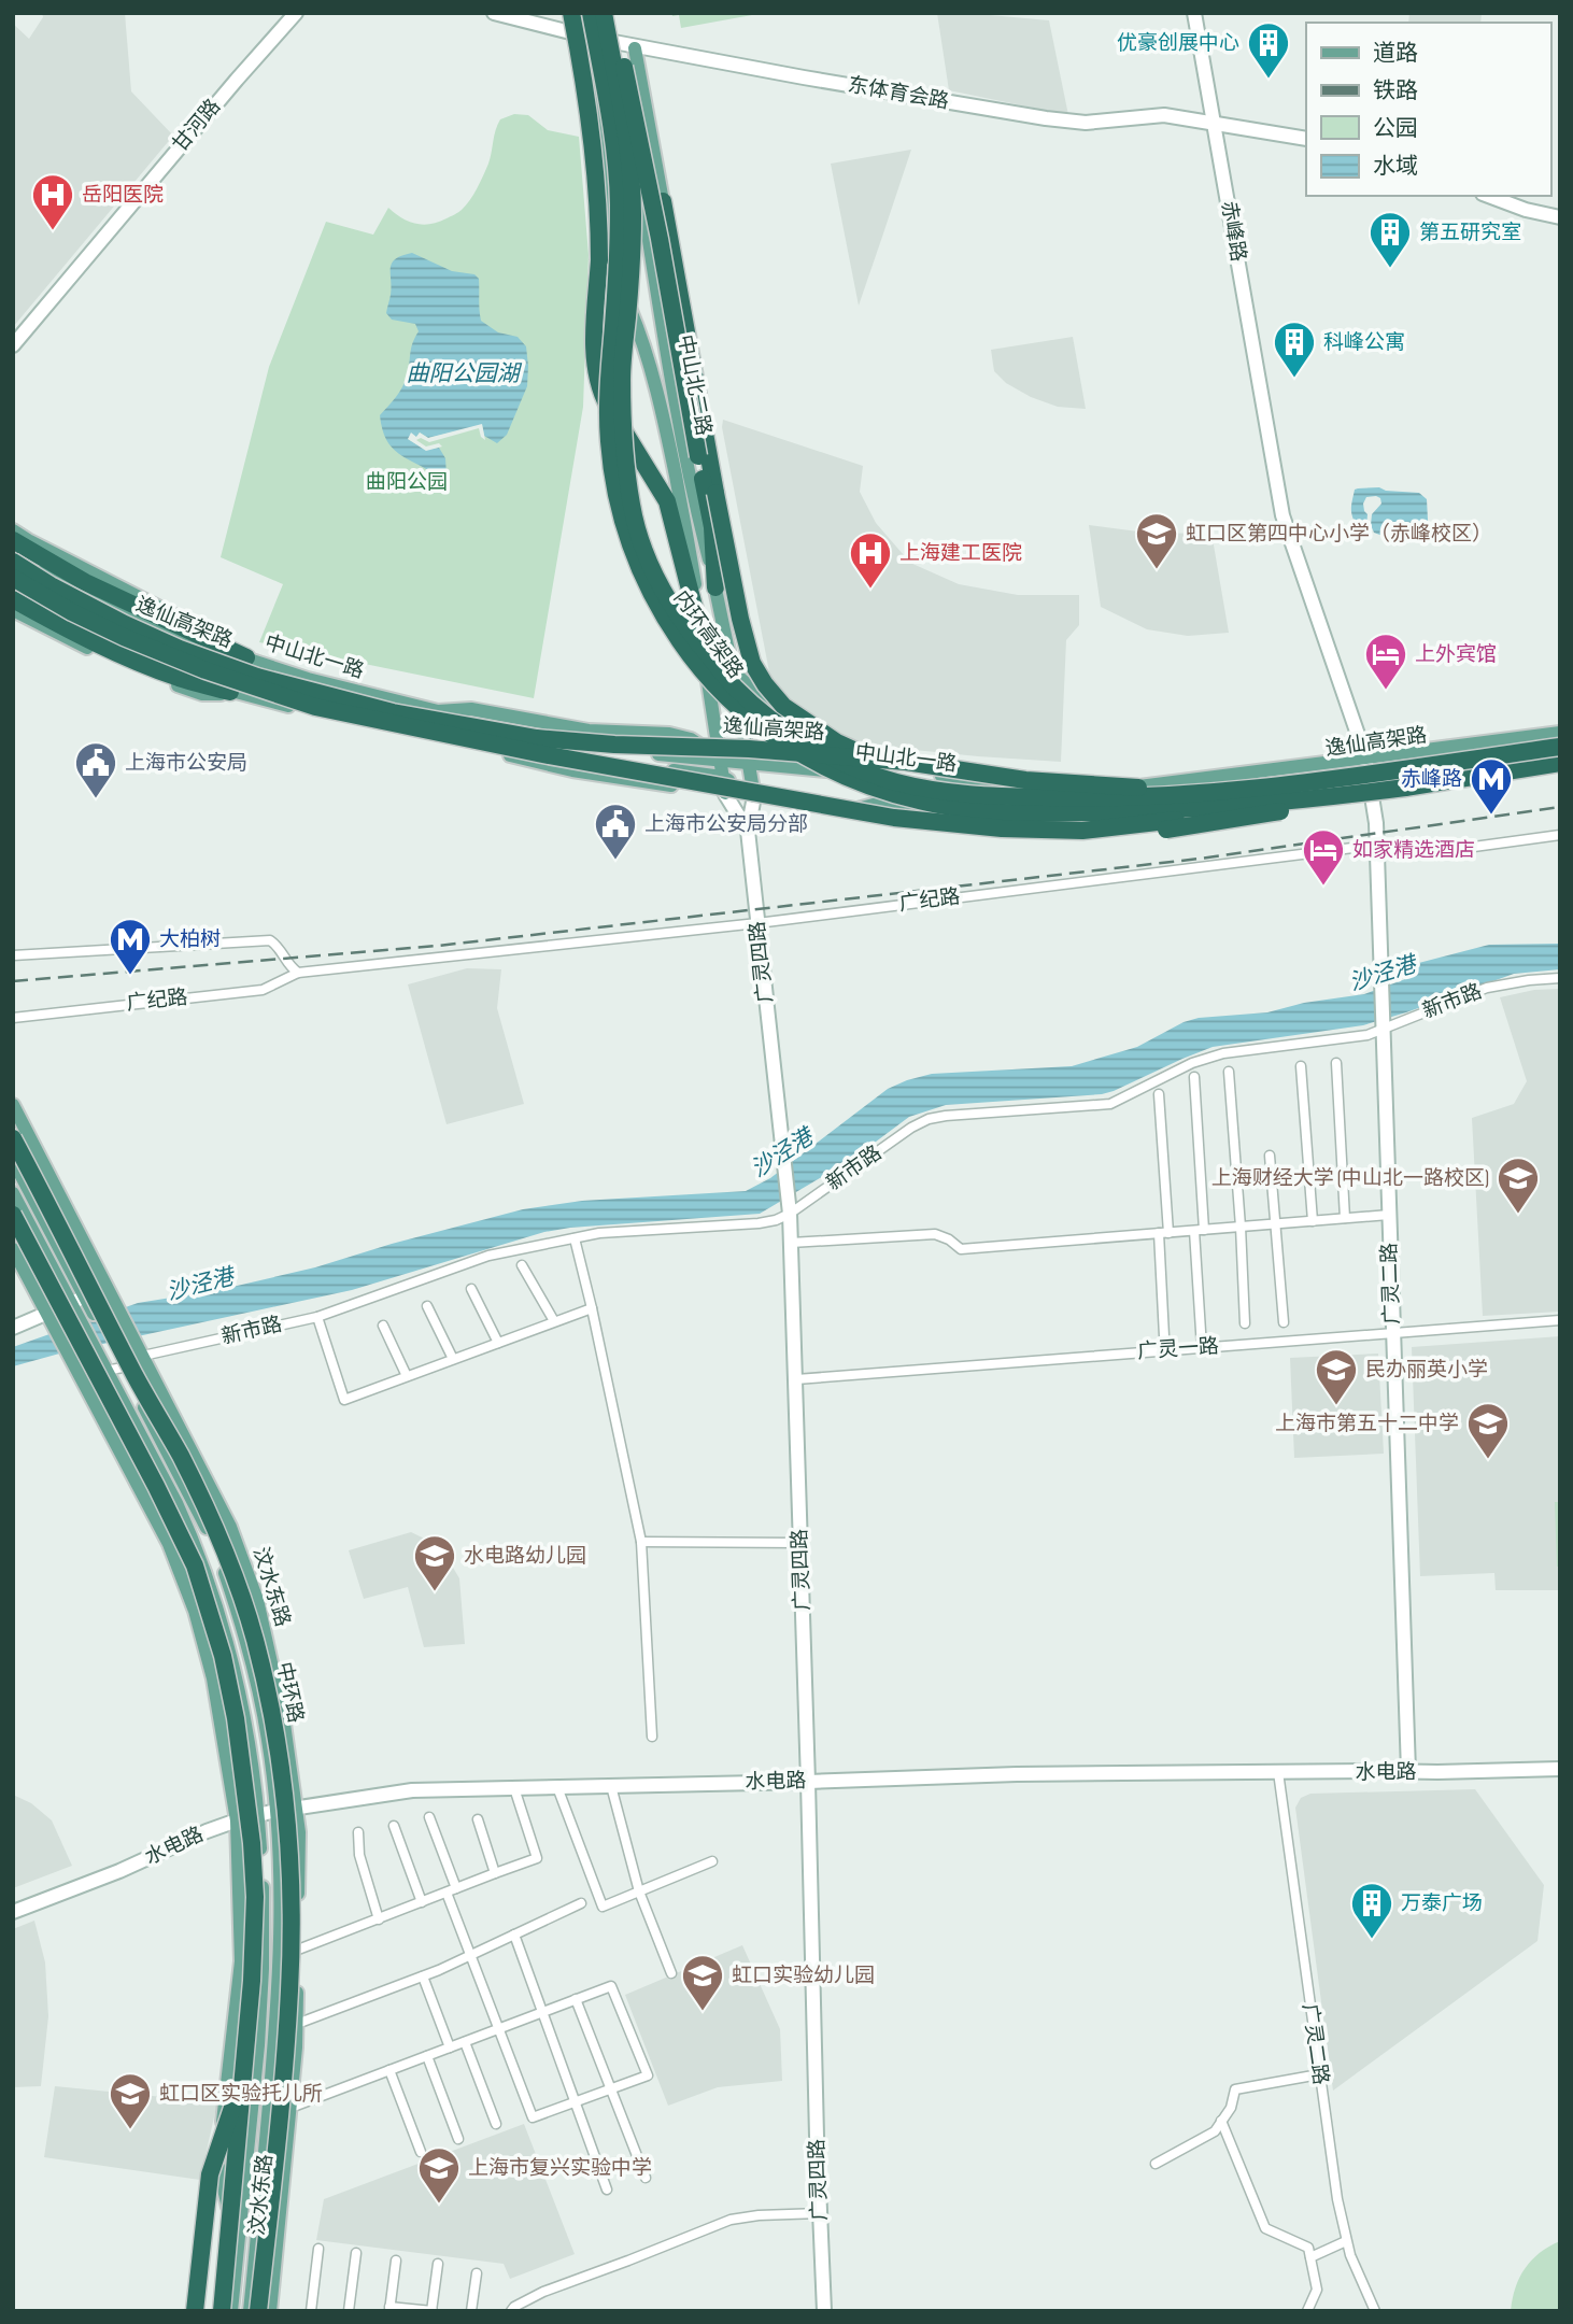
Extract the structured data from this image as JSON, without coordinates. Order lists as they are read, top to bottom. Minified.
{"streets":{"highway":["逸仙高架路","内环高架路","中环路"],"main road":["中山北二路","中山北一路","汶水东路"],"street":["东体育会路","甘河路","赤峰路","广纪路","广灵四路","新市路","广灵二路","广灵一路","水电路"]},"crossings":[["东体育会路","赤峰路"],["东体育会路","中山北二路"],["赤峰路","中山北一路"],["赤峰路","广灵二路"],["中山北二路","内环高架路"],["中山北二路","中山北一路"],["中山北二路","广灵四路"],["逸仙高架路","内环高架路"],["内环高架路","中山北一路"],["广纪路","广灵四路"],["广纪路","广灵二路"],["广灵四路","新市路"],["广灵四路","广灵一路"],["广灵四路","水电路"],["新市路","广灵二路"],["新市路","汶水东路"],["广灵二路","广灵一路"],["广灵二路","水电路"],["汶水东路","水电路"]],"water":["曲阳公园湖","沙泾港"],"parks":["曲阳公园"],"places":{"building":["优豪创展中心","第五研究室","科峰公寓","万泰广场"],"hospital":["岳阳医院","上海建工医院"],"school or university":["虹口区第四中心小学（赤峰校区）","上海财经大学 (中山北一路校区)","民办丽英小学","上海市第五十二中学","水电路幼儿园","虹口实验幼儿园","虹口区实验托儿所","上海市复兴实验中学"],"hotel":["上外宾馆","如家精选酒店"],"public building":["上海市公安局","上海市公安局分部"],"metro station":["赤峰路","大柏树"]},"legend":["道路","铁路","公园","水域"]}
